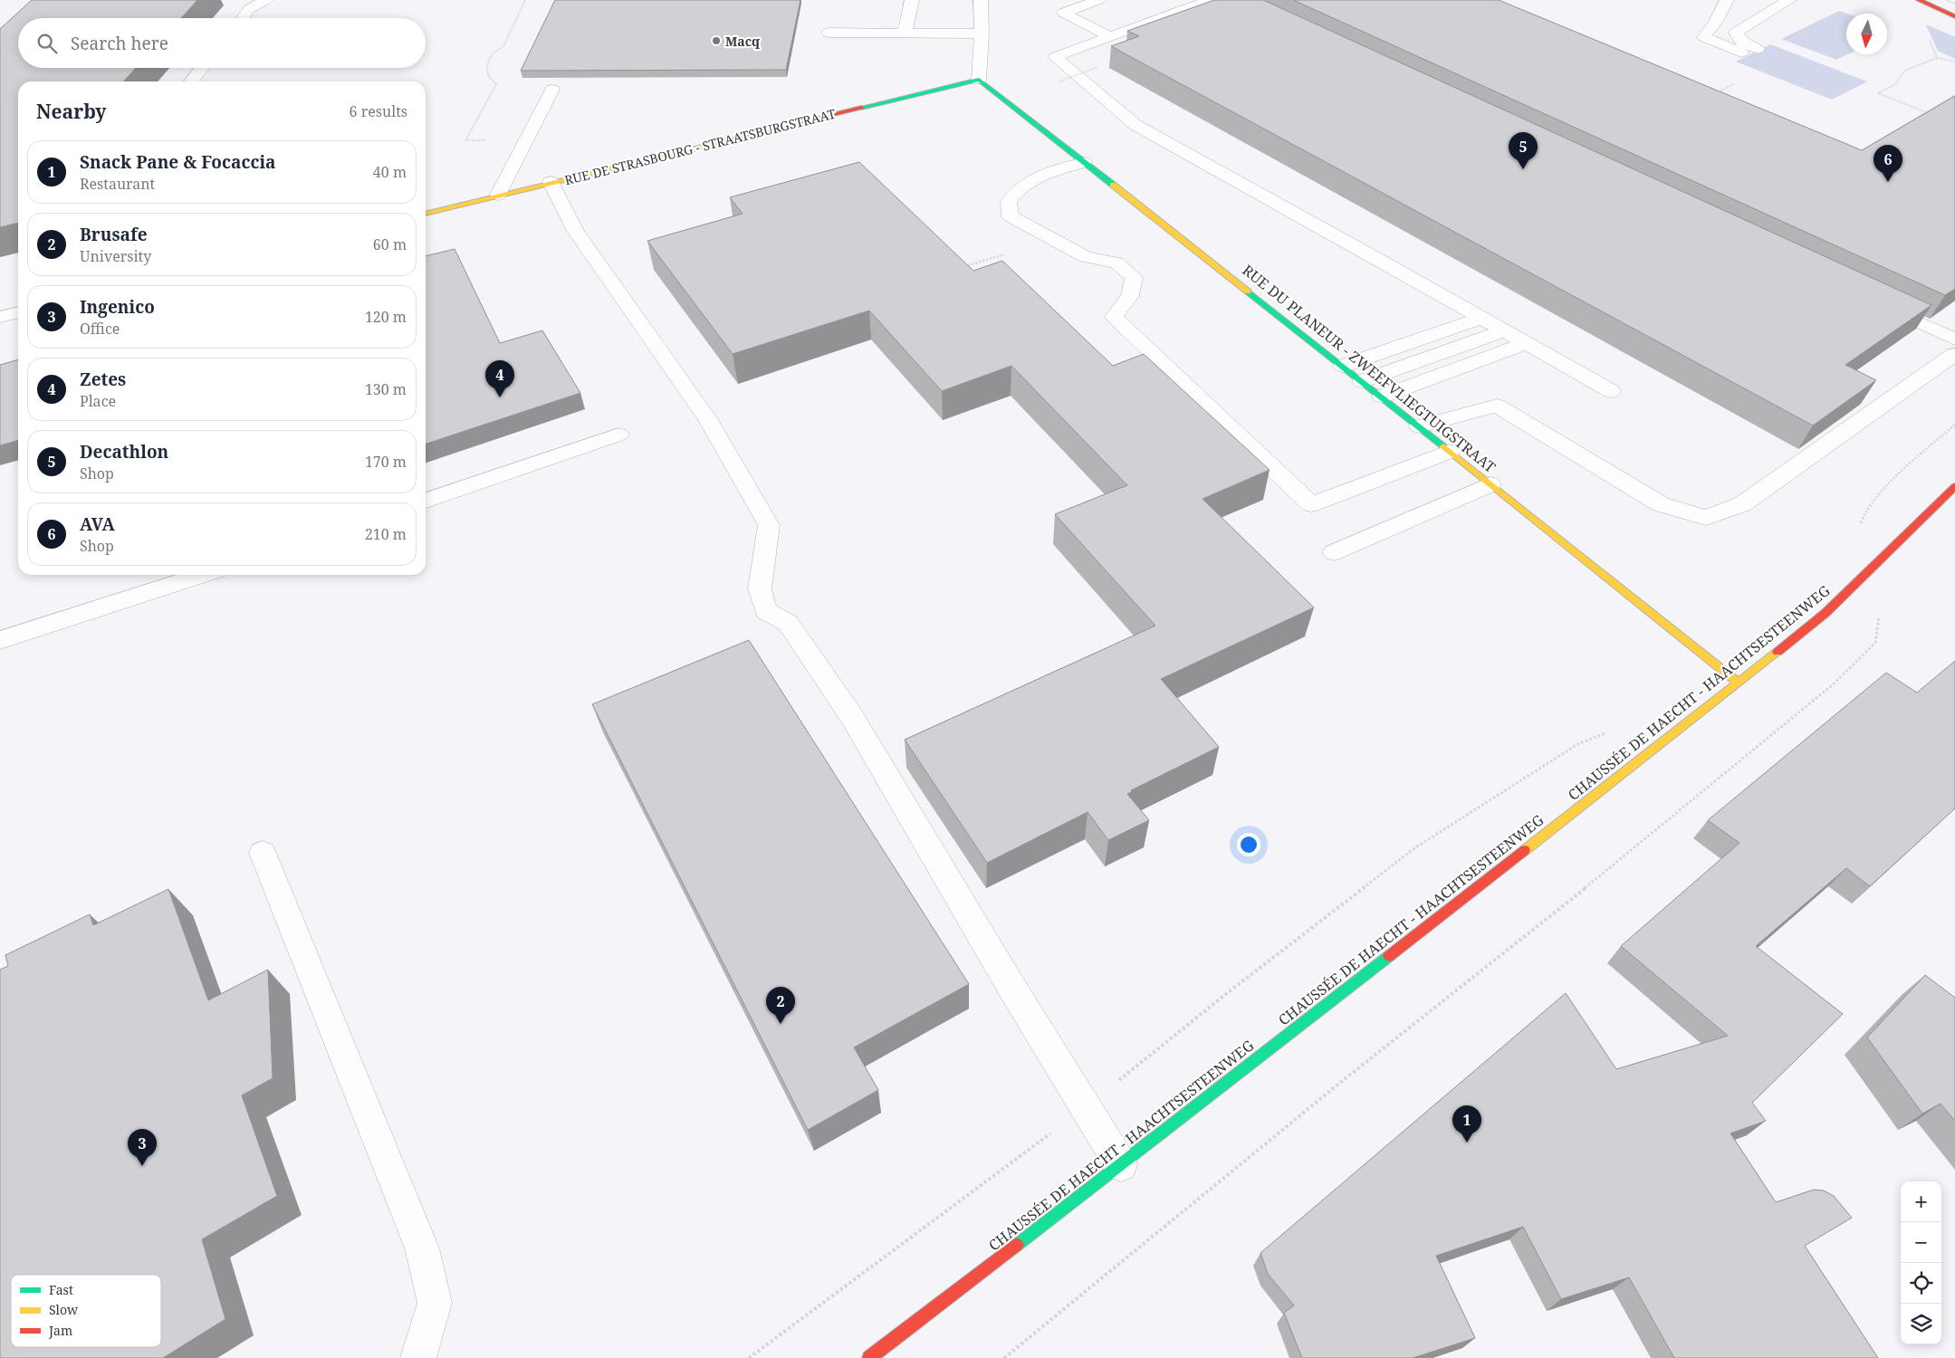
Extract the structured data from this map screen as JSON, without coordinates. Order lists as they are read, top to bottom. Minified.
{"streets":{"street":["RUE DE STRASBOURG - STRAATSBURGSTRAAT","RUE DU PLANEUR - ZWEEFVLIEGTUIGSTRAAT","CHAUSSÉE DE HAECHT - HAACHTSESTEENWEG"]},"crossings":[["RUE DE STRASBOURG - STRAATSBURGSTRAAT","RUE DU PLANEUR - ZWEEFVLIEGTUIGSTRAAT"],["RUE DU PLANEUR - ZWEEFVLIEGTUIGSTRAAT","CHAUSSÉE DE HAECHT - HAACHTSESTEENWEG"]],"places":["Macq"],"legend":["Fast","Slow","Jam"],"north":"bottom","page":{"search":"Search here","heading":["Nearby","6 results"],"pins":["5","6","4","2","1","3"],"list":[{"mark":"1","name":"Snack Pane & Focaccia","note":"Restaurant","value":"40 m"},{"mark":"2","name":"Brusafe","note":"University","value":"60 m"},{"mark":"3","name":"Ingenico","note":"Office","value":"120 m"},{"mark":"4","name":"Zetes","note":"Place","value":"130 m"},{"mark":"5","name":"Decathlon","note":"Shop","value":"170 m"},{"mark":"6","name":"AVA","note":"Shop","value":"210 m"}],"map_buttons":["+","−"]}}
